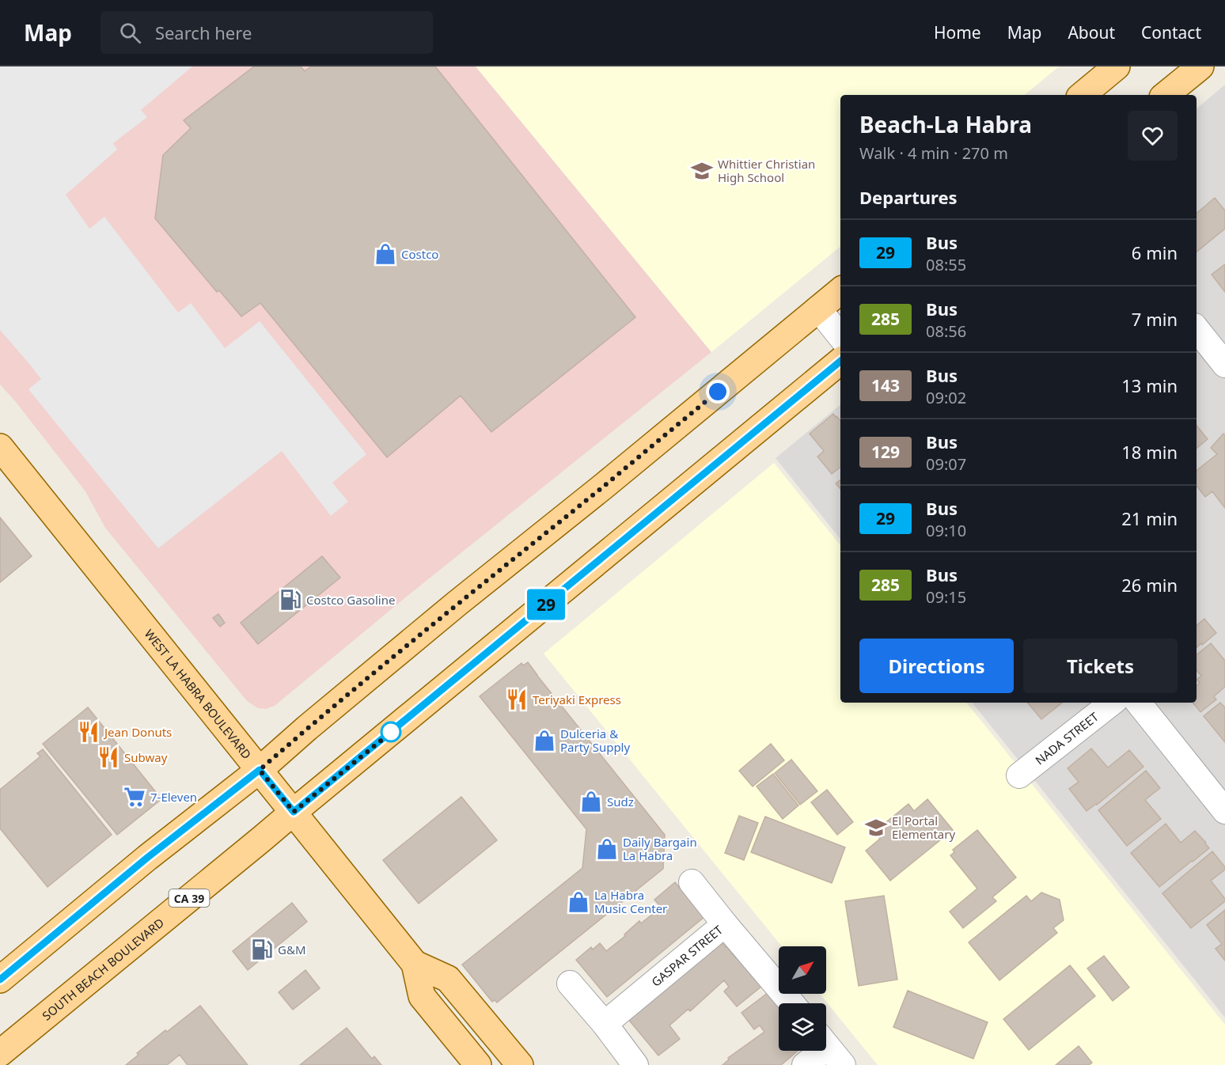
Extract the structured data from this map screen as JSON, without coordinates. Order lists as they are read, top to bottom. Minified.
{"streets":{"main road":["WEST LA HABRA BOULEVARD","CA 39","SOUTH BEACH BOULEVARD"],"street":["NADA STREET","GASPAR STREET"]},"crossings":[["WEST LA HABRA BOULEVARD","CA 39"],["WEST LA HABRA BOULEVARD","SOUTH BEACH BOULEVARD"],["CA 39","SOUTH BEACH BOULEVARD"]],"places":{"school or university":["Whittier Christian High School","El Portal Elementary"],"shop":["Costco","Dulceria & Party Supply","Sudz","Daily Bargain La Habra","La Habra Music Center"],"fuel station":["Costco Gasoline","G&M"],"restaurant":["Teriyaki Express","Jean Donuts","Subway"],"supermarket":["7-Eleven"]},"lines":["bus line 29"],"north":"top right","page":{"header":"Map","search":"Search here","nav":["Home","Map","About","Contact"],"on_map":"29","heading":[["Beach-La Habra","Walk · 4 min · 270 m"],"Departures"],"list":[{"mark":"29","name":"Bus","note":"08:55","value":"6 min"},{"mark":"285","name":"Bus","note":"08:56","value":"7 min"},{"mark":"143","name":"Bus","note":"09:02","value":"13 min"},{"mark":"129","name":"Bus","note":"09:07","value":"18 min"},{"mark":"29","name":"Bus","note":"09:10","value":"21 min"},{"mark":"285","name":"Bus","note":"09:15","value":"26 min"}],"buttons":["Directions","Tickets"]}}
